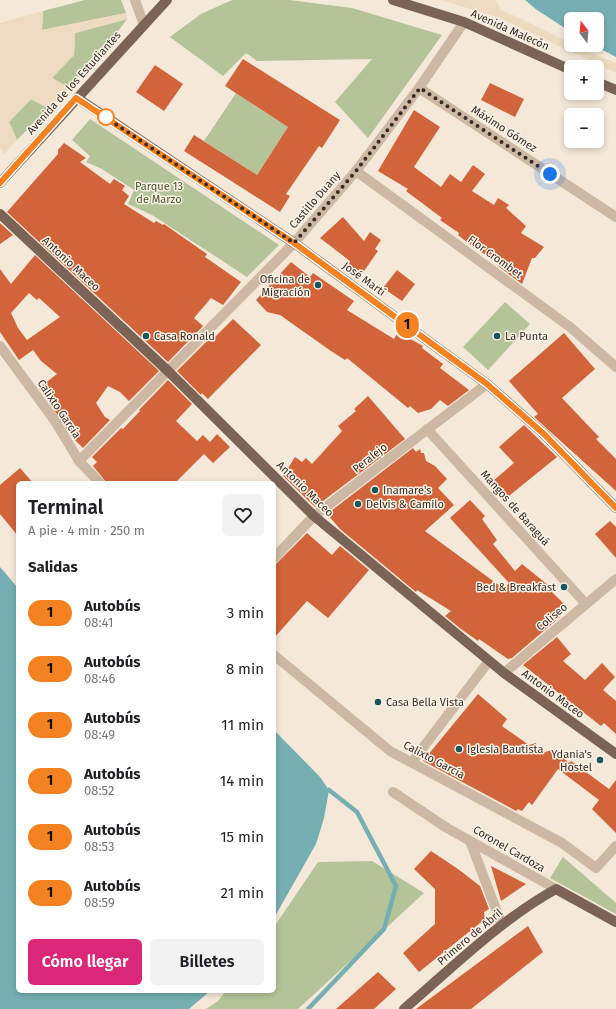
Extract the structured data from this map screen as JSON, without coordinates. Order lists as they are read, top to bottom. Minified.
{"streets":{"main road":["Avenida Malecón","Avenida de los Estudiantes","Antonio Maceo","José Martí","Coronel Cardoza","Primero de Abril"],"street":["Máximo Gómez","Castillo Duany","Flor Crombet","Calixto García","Peralejo","Mangos de Baraguá","Coliseo"]},"crossings":[["Avenida Malecón","Castillo Duany"],["Avenida de los Estudiantes","José Martí"],["Máximo Gómez","Castillo Duany"],["Castillo Duany","Flor Crombet"],["Castillo Duany","Antonio Maceo"],["Castillo Duany","José Martí"],["Castillo Duany","Calixto García"],["Antonio Maceo","Peralejo"],["Antonio Maceo","Coliseo"],["José Martí","Peralejo"],["Peralejo","Mangos de Baraguá"],["Mangos de Baraguá","Coliseo"],["Coronel Cardoza","Primero de Abril"]],"parks":["Parque 13 de Marzo"],"places":["Oficina de Migración","Casa Ronald","La Punta","Inamare's","Delvis & Camilo","Bed & Breakfast","Casa Bella Vista","Iglesia Bautista","Ydania's Hostel"],"lines":["bus line 1"],"north":"top","page":{"on_map":"1","map_buttons":["+","−"],"heading":[["Terminal","A pie · 4 min · 250 m"],"Salidas"],"list":[{"mark":"1","name":"Autobús","note":"08:41","value":"3 min"},{"mark":"1","name":"Autobús","note":"08:46","value":"8 min"},{"mark":"1","name":"Autobús","note":"08:49","value":"11 min"},{"mark":"1","name":"Autobús","note":"08:52","value":"14 min"},{"mark":"1","name":"Autobús","note":"08:53","value":"15 min"},{"mark":"1","name":"Autobús","note":"08:59","value":"21 min"}],"buttons":["Cómo llegar","Billetes"]}}
